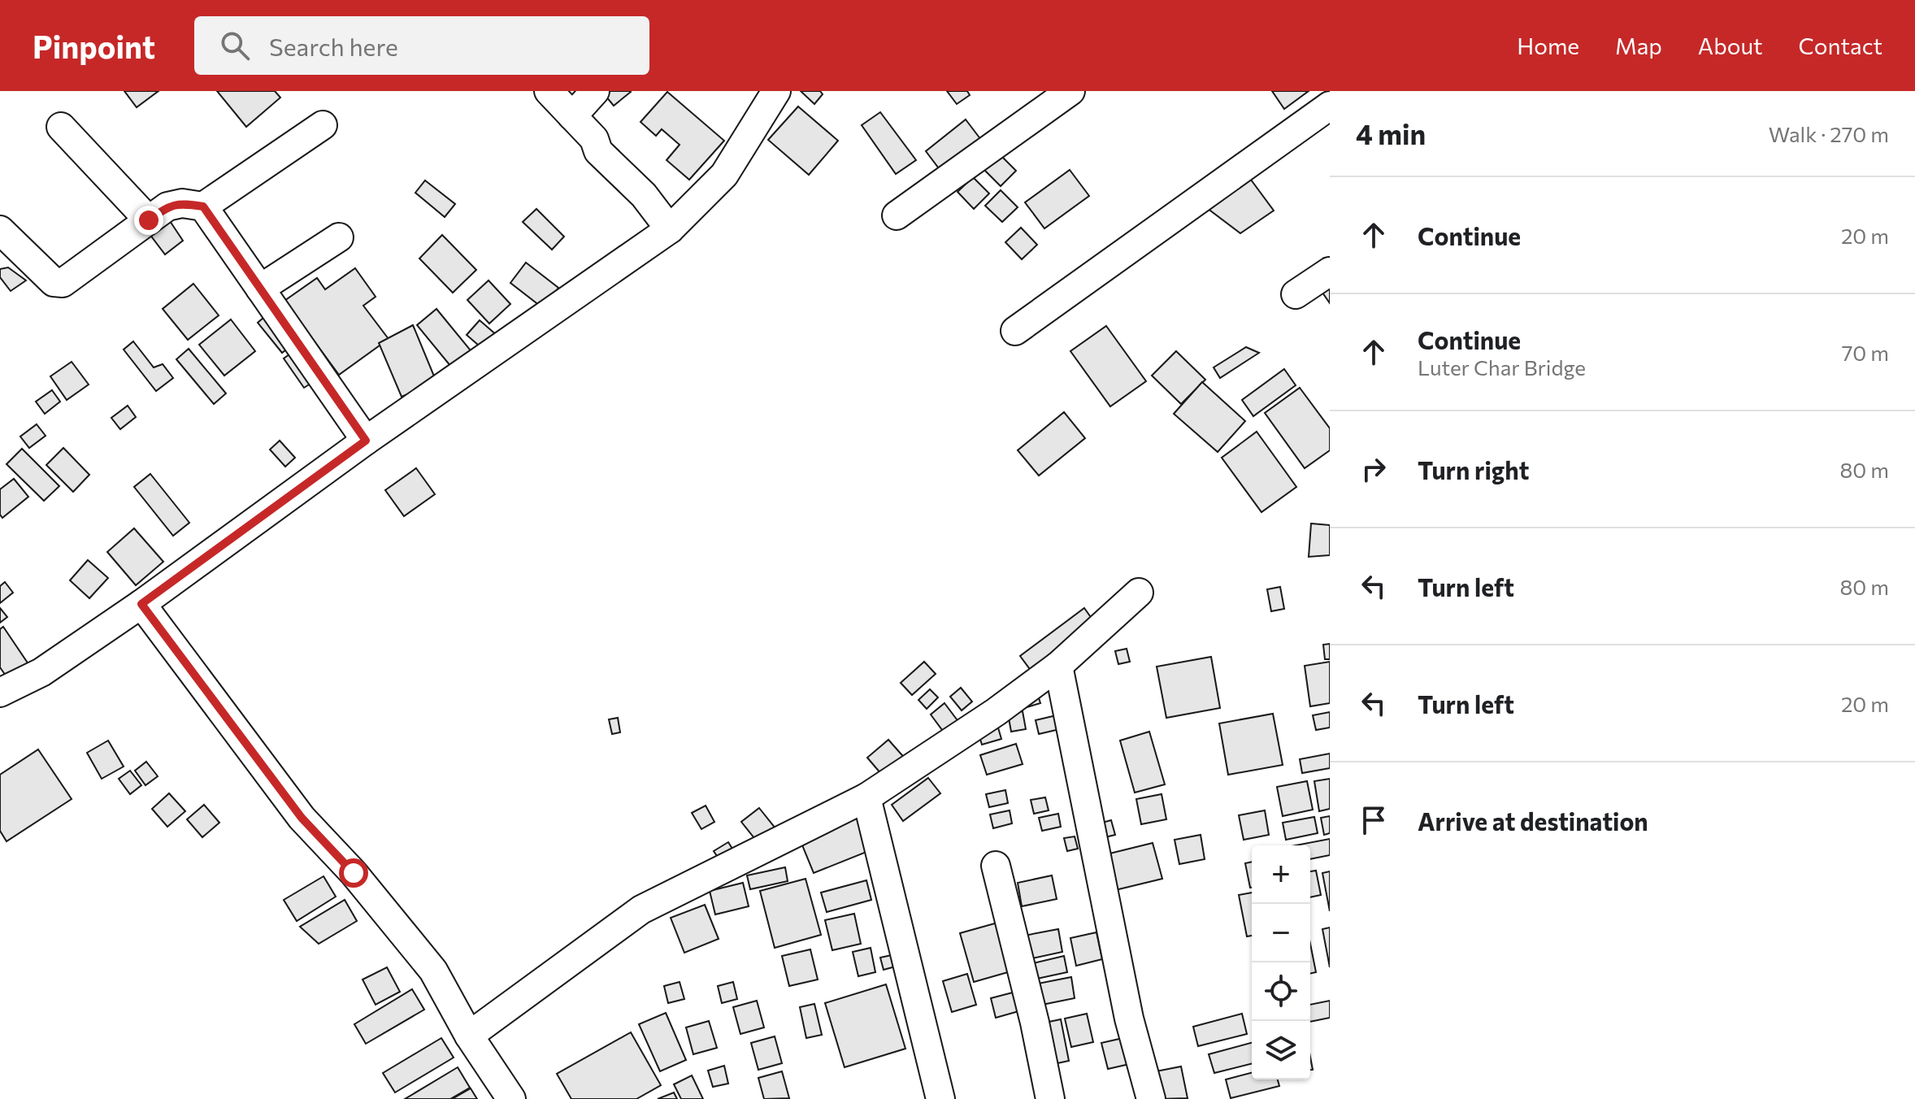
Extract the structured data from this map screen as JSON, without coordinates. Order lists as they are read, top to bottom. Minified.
{"page":{"header":"Pinpoint","search":"Search here","nav":["Home","Map","About","Contact"],"heading":["4 min","Walk · 270 m"],"list":[["Continue","20 m"],["Continue","Luter Char Bridge","70 m"],["Turn right","80 m"],["Turn left","80 m"],["Turn left","20 m"],"Arrive at destination"],"map_buttons":["+","−"]}}
